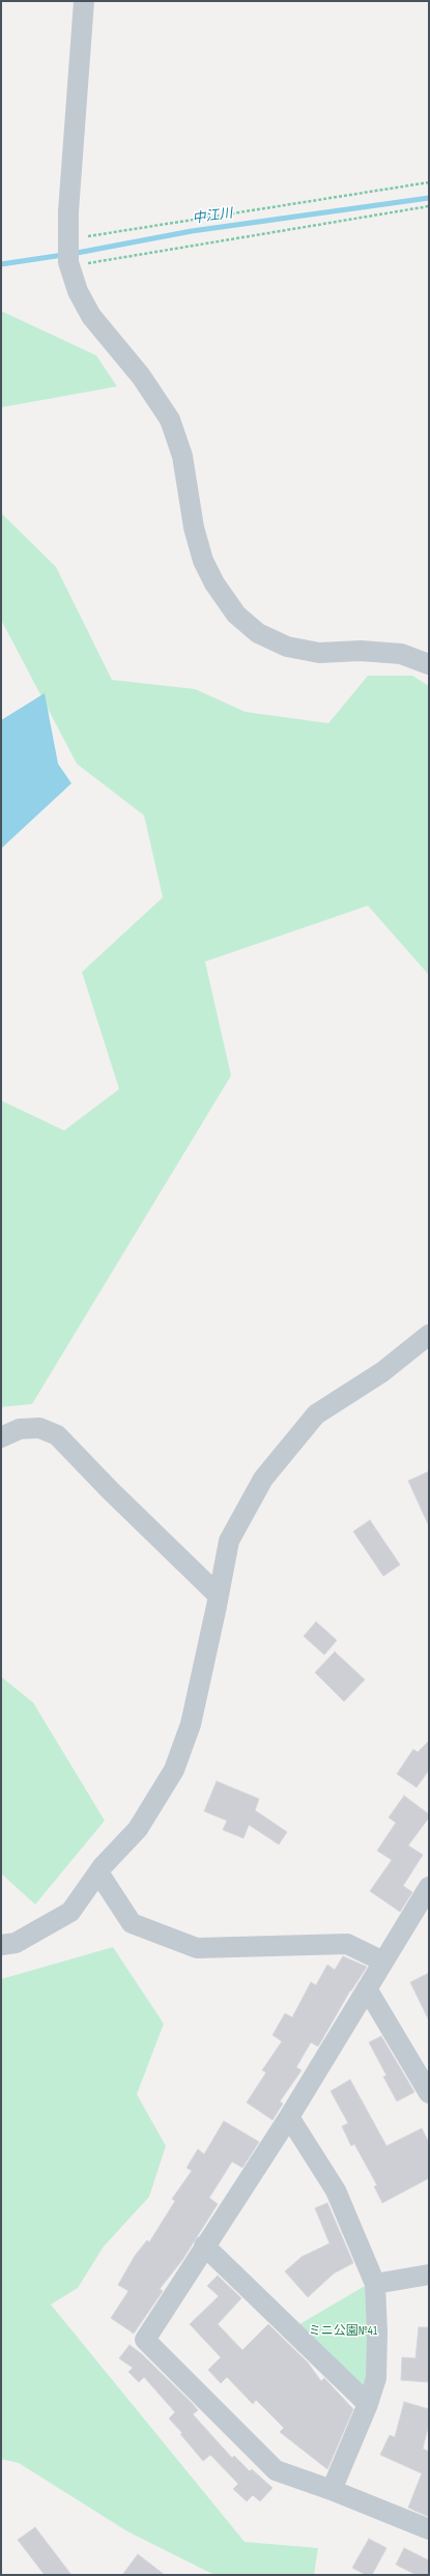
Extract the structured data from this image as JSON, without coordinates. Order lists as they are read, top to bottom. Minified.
{"water":["中江川"],"parks":["ミニ公園№41"]}
